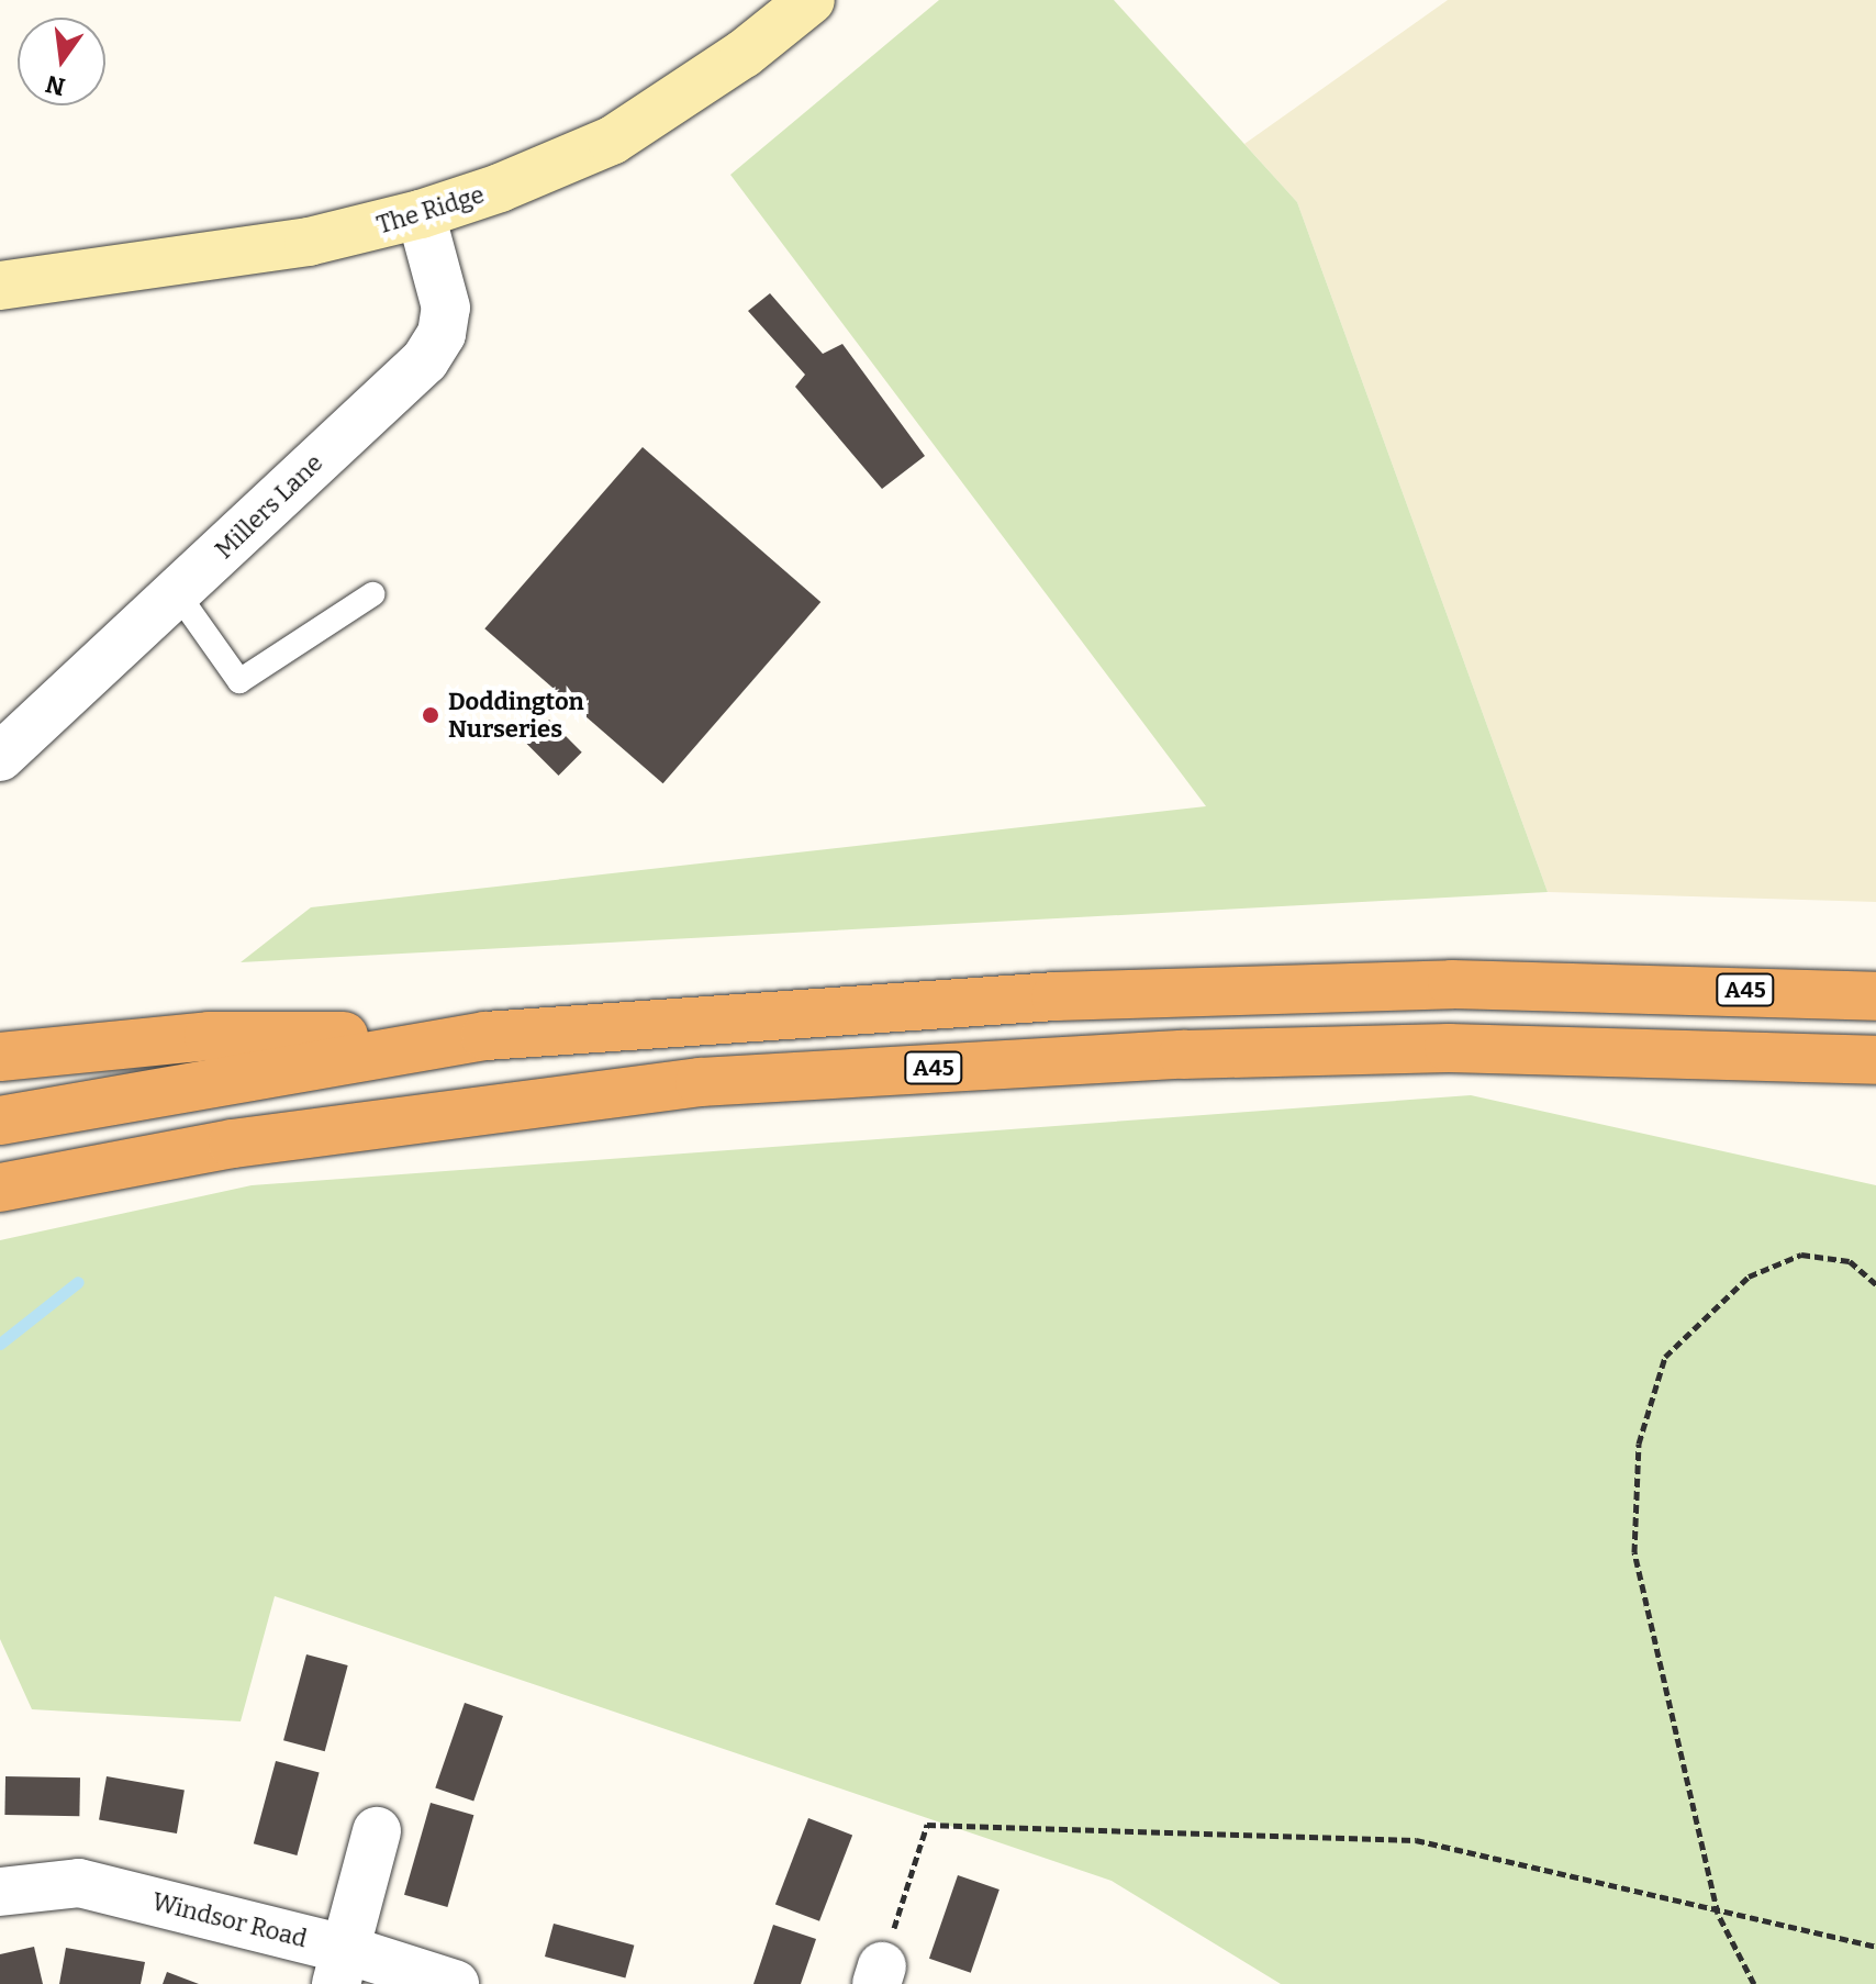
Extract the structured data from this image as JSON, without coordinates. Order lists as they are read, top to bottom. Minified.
{"streets":{"highway":["A45"],"main road":["The Ridge"],"street":["Millers Lane","Windsor Road"]},"crossings":[["The Ridge","Millers Lane"]],"places":["Doddington Nurseries"],"north":"bottom"}
